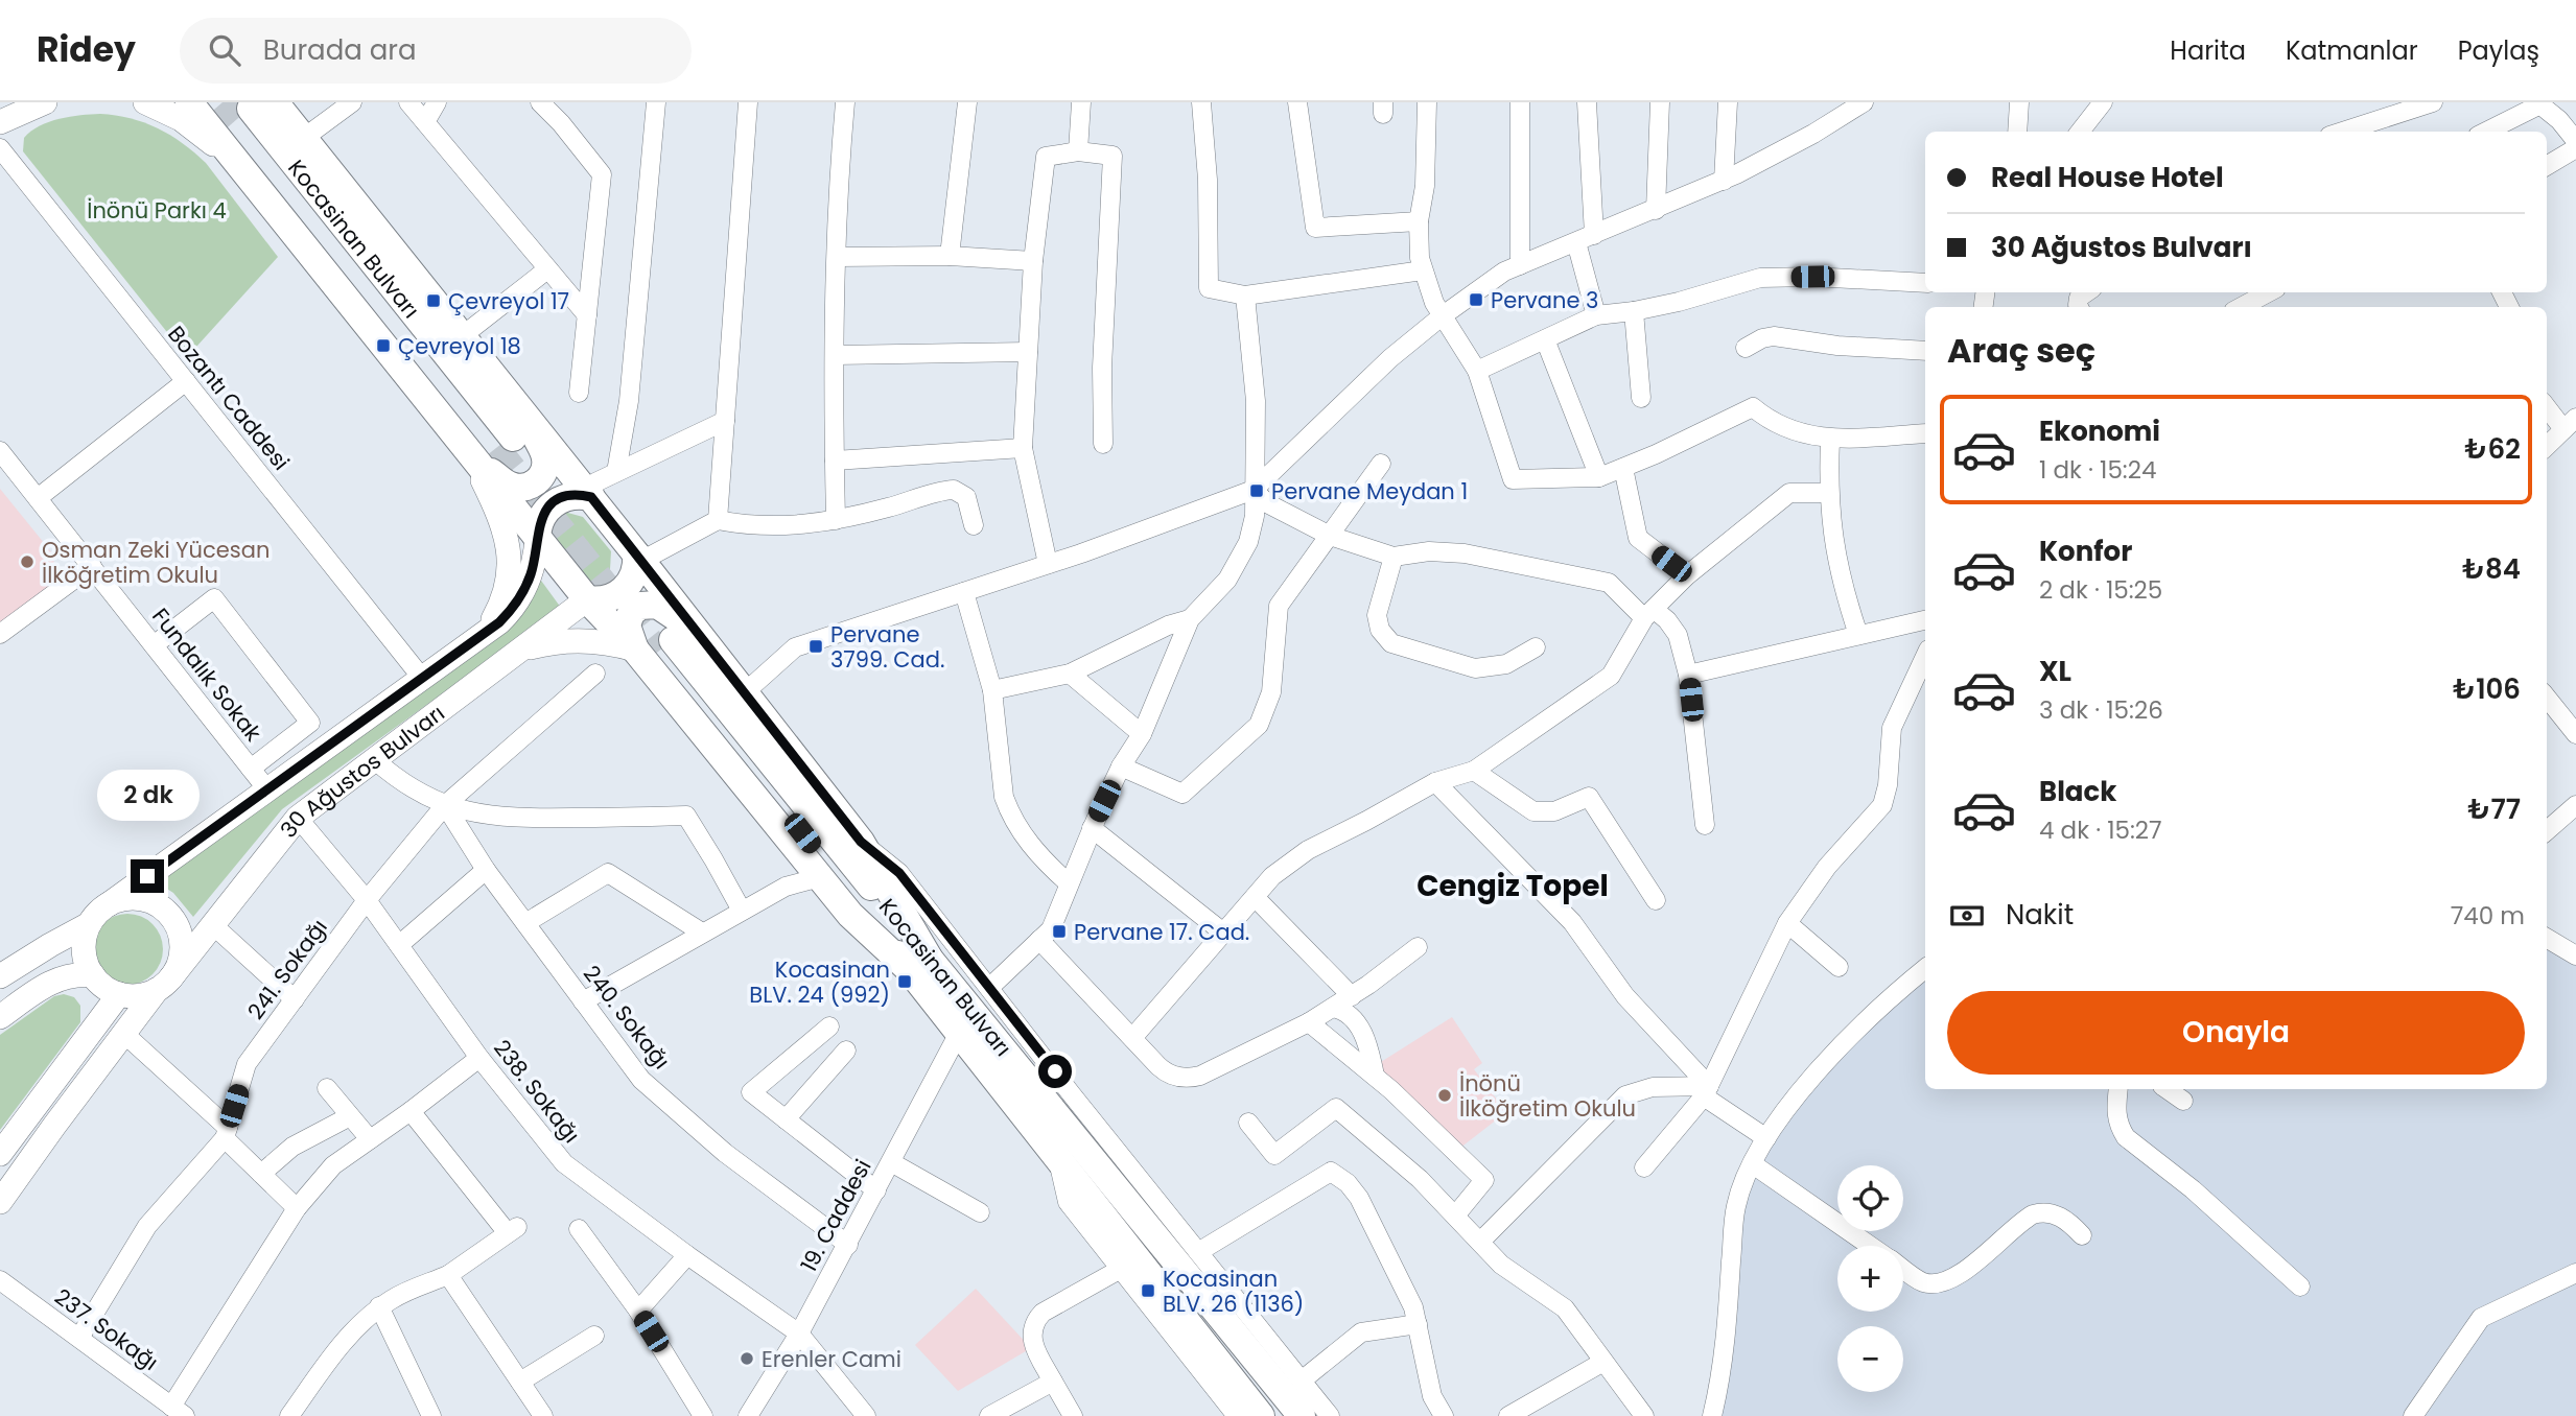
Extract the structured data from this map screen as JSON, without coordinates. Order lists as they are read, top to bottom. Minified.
{"streets":{"highway":["Kocasinan Bulvarı"],"main road":["30 Ağustos Bulvarı"],"street":["Bozantı Caddesi","Fundalık Sokak","241. Sokağı","240. Sokağı","238. Sokağı","19. Caddesi","237. Sokağı"]},"crossings":[["Kocasinan Bulvarı","19. Caddesi"],["Bozantı Caddesi","30 Ağustos Bulvarı"],["Fundalık Sokak","30 Ağustos Bulvarı"],["30 Ağustos Bulvarı","238. Sokağı"],["241. Sokağı","240. Sokağı"],["241. Sokağı","238. Sokağı"],["241. Sokağı","237. Sokağı"],["240. Sokağı","19. Caddesi"],["238. Sokağı","19. Caddesi"]],"districts":["Cengiz Topel"],"parks":["İnönü Parkı 4"],"places":{"transit":["Pervane 3","Çevreyol 17","Çevreyol 18","Pervane Meydan 1","Pervane 3799. Cad.","Pervane 17. Cad.","Kocasinan BLV. 24 (992)","Kocasinan BLV. 26 (1136)"],"other":["Osman Zeki Yücesan İlköğretim Okulu","İnönü İlköğretim Okulu","Erenler Cami"]},"page":{"header":"Ridey","search":"Burada ara","nav":["Harita","Katmanlar","Paylaş"],"banner":["Real House Hotel","30 Ağustos Bulvarı"],"heading":"Araç seç","list":[{"name":"Ekonomi","note":"1 dk · 15:24","value":"₺62"},{"name":"Konfor","note":"2 dk · 15:25","value":"₺84"},{"name":"XL","note":"3 dk · 15:26","value":"₺106"},{"name":"Black","note":"4 dk · 15:27","value":"₺77"}],"bubble":"2 dk","pay":["Nakit","740 m"],"buttons":"Onayla","map_buttons":["+","−"]}}
